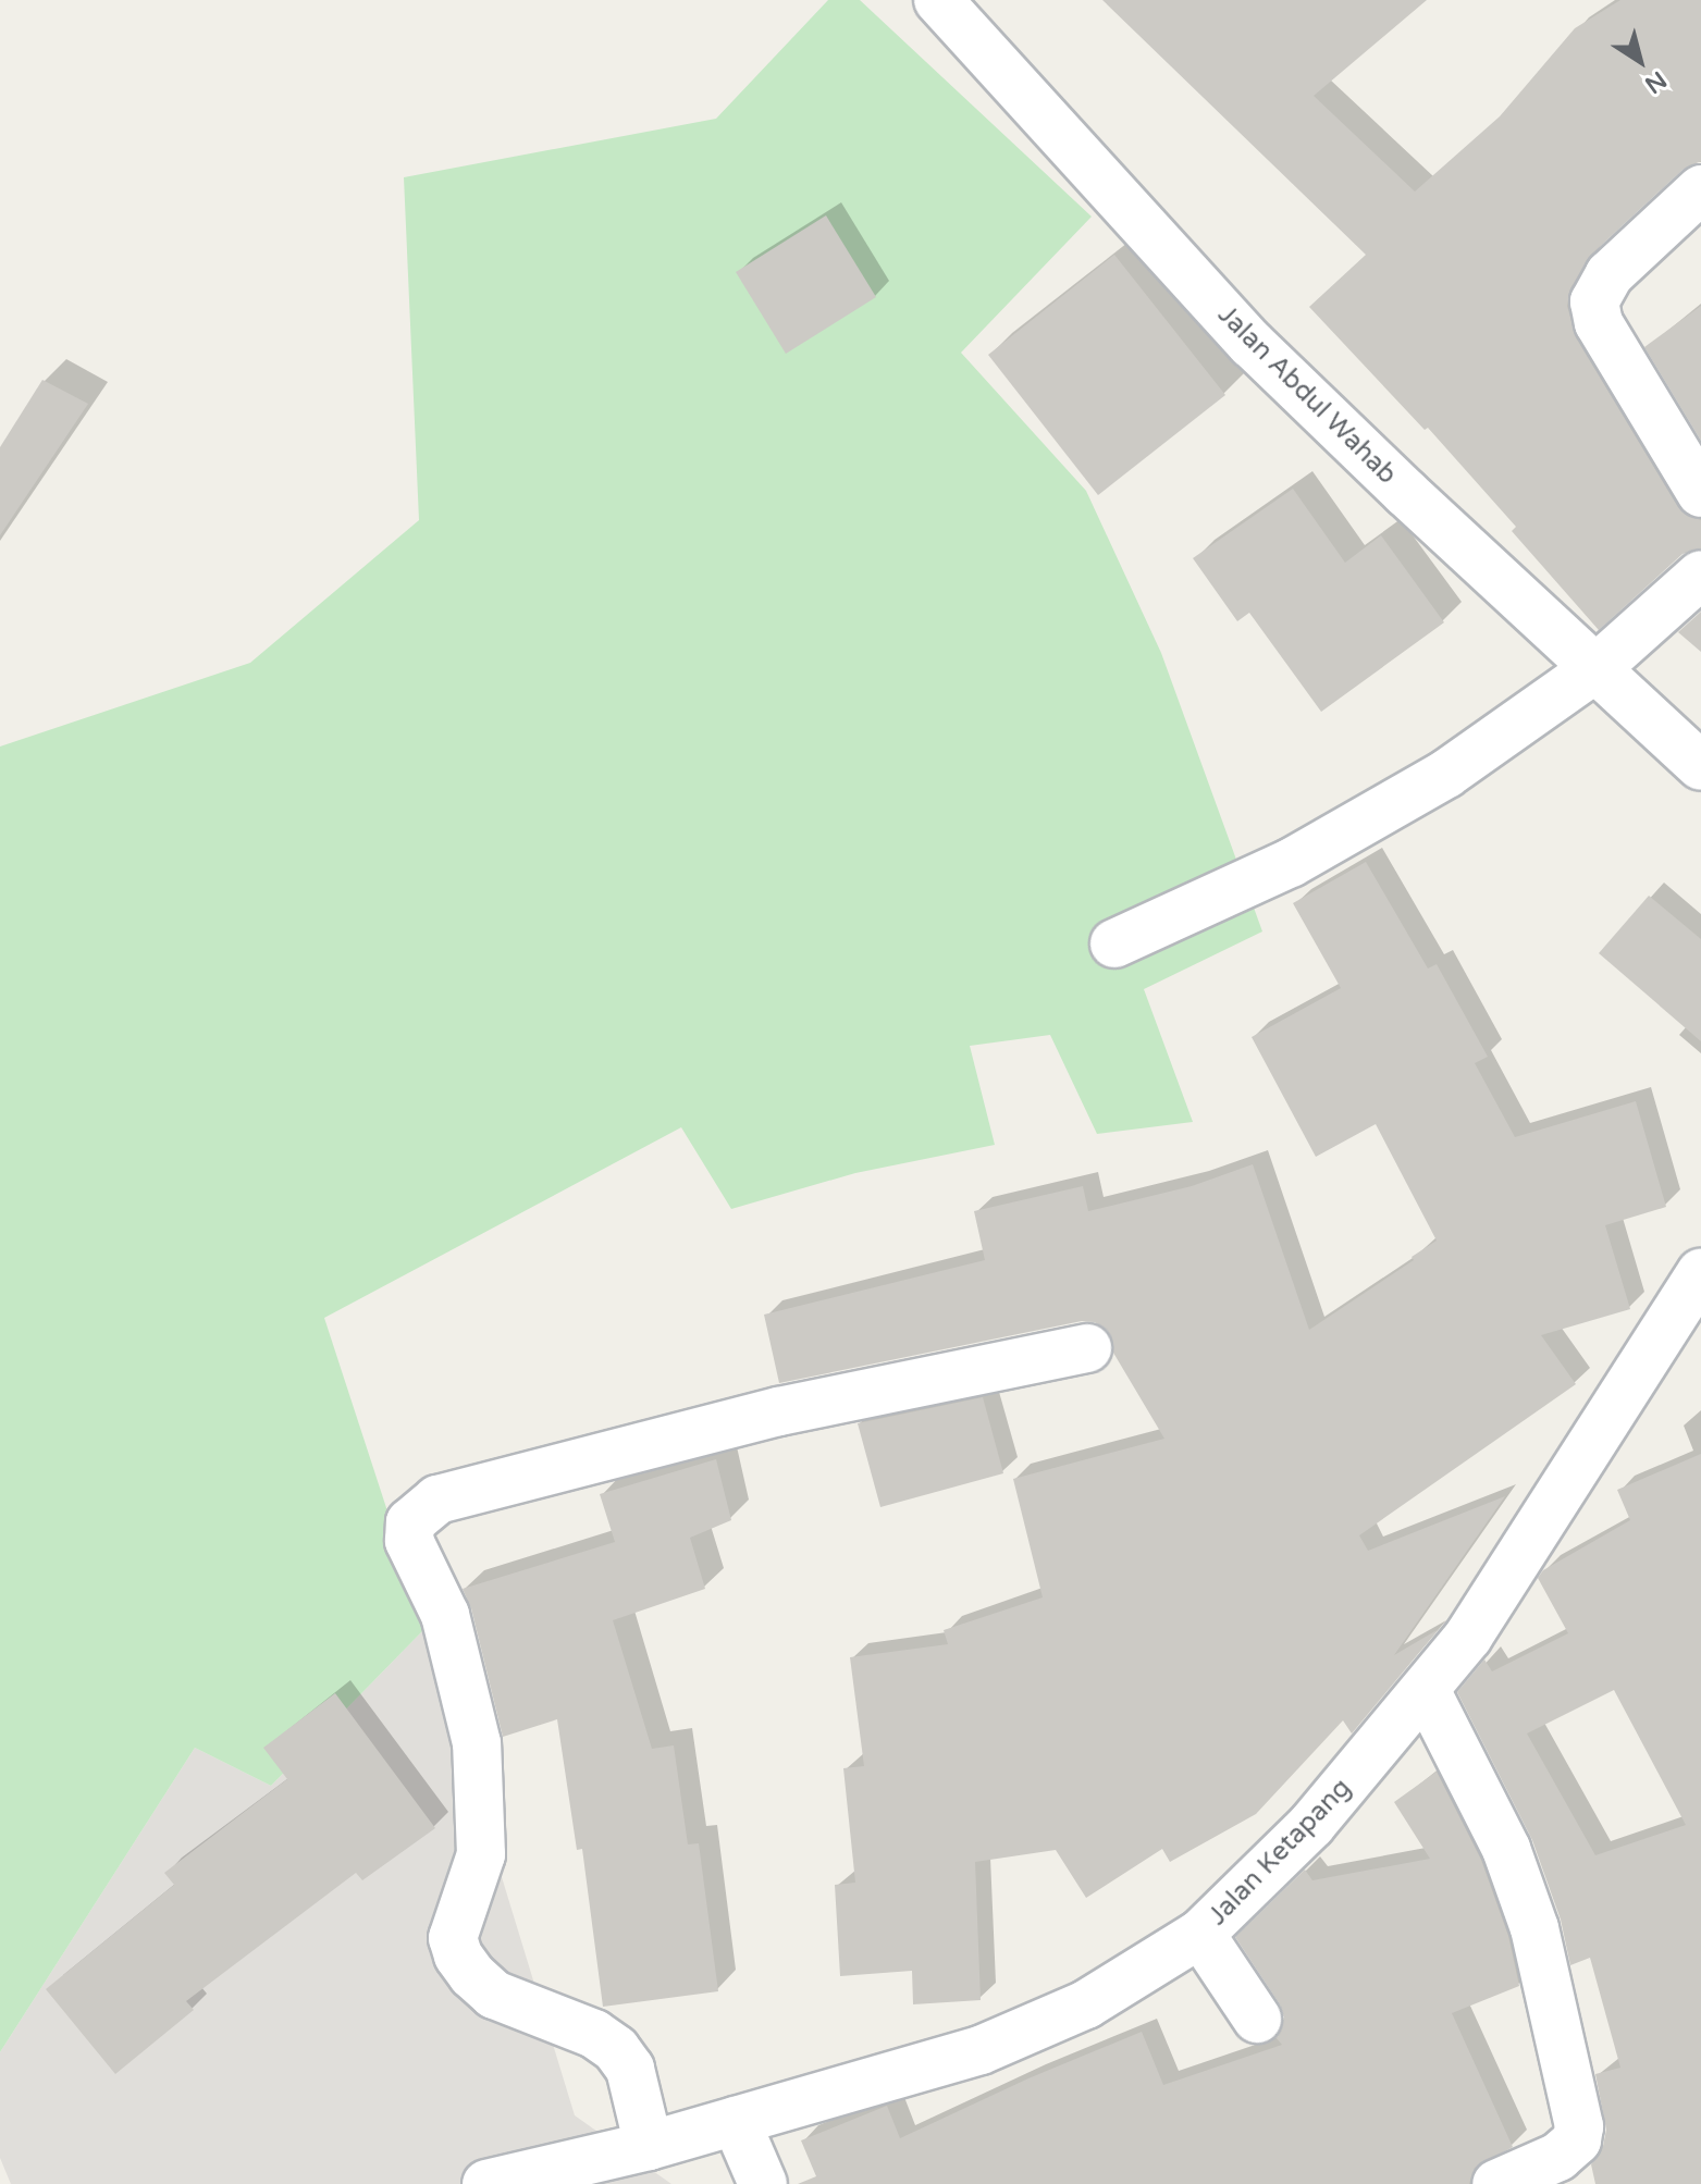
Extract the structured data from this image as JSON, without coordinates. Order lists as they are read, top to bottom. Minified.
{"streets":{"street":["Jalan Abdul Wahab","Jalan Ketapang"]},"north":"bottom right"}
